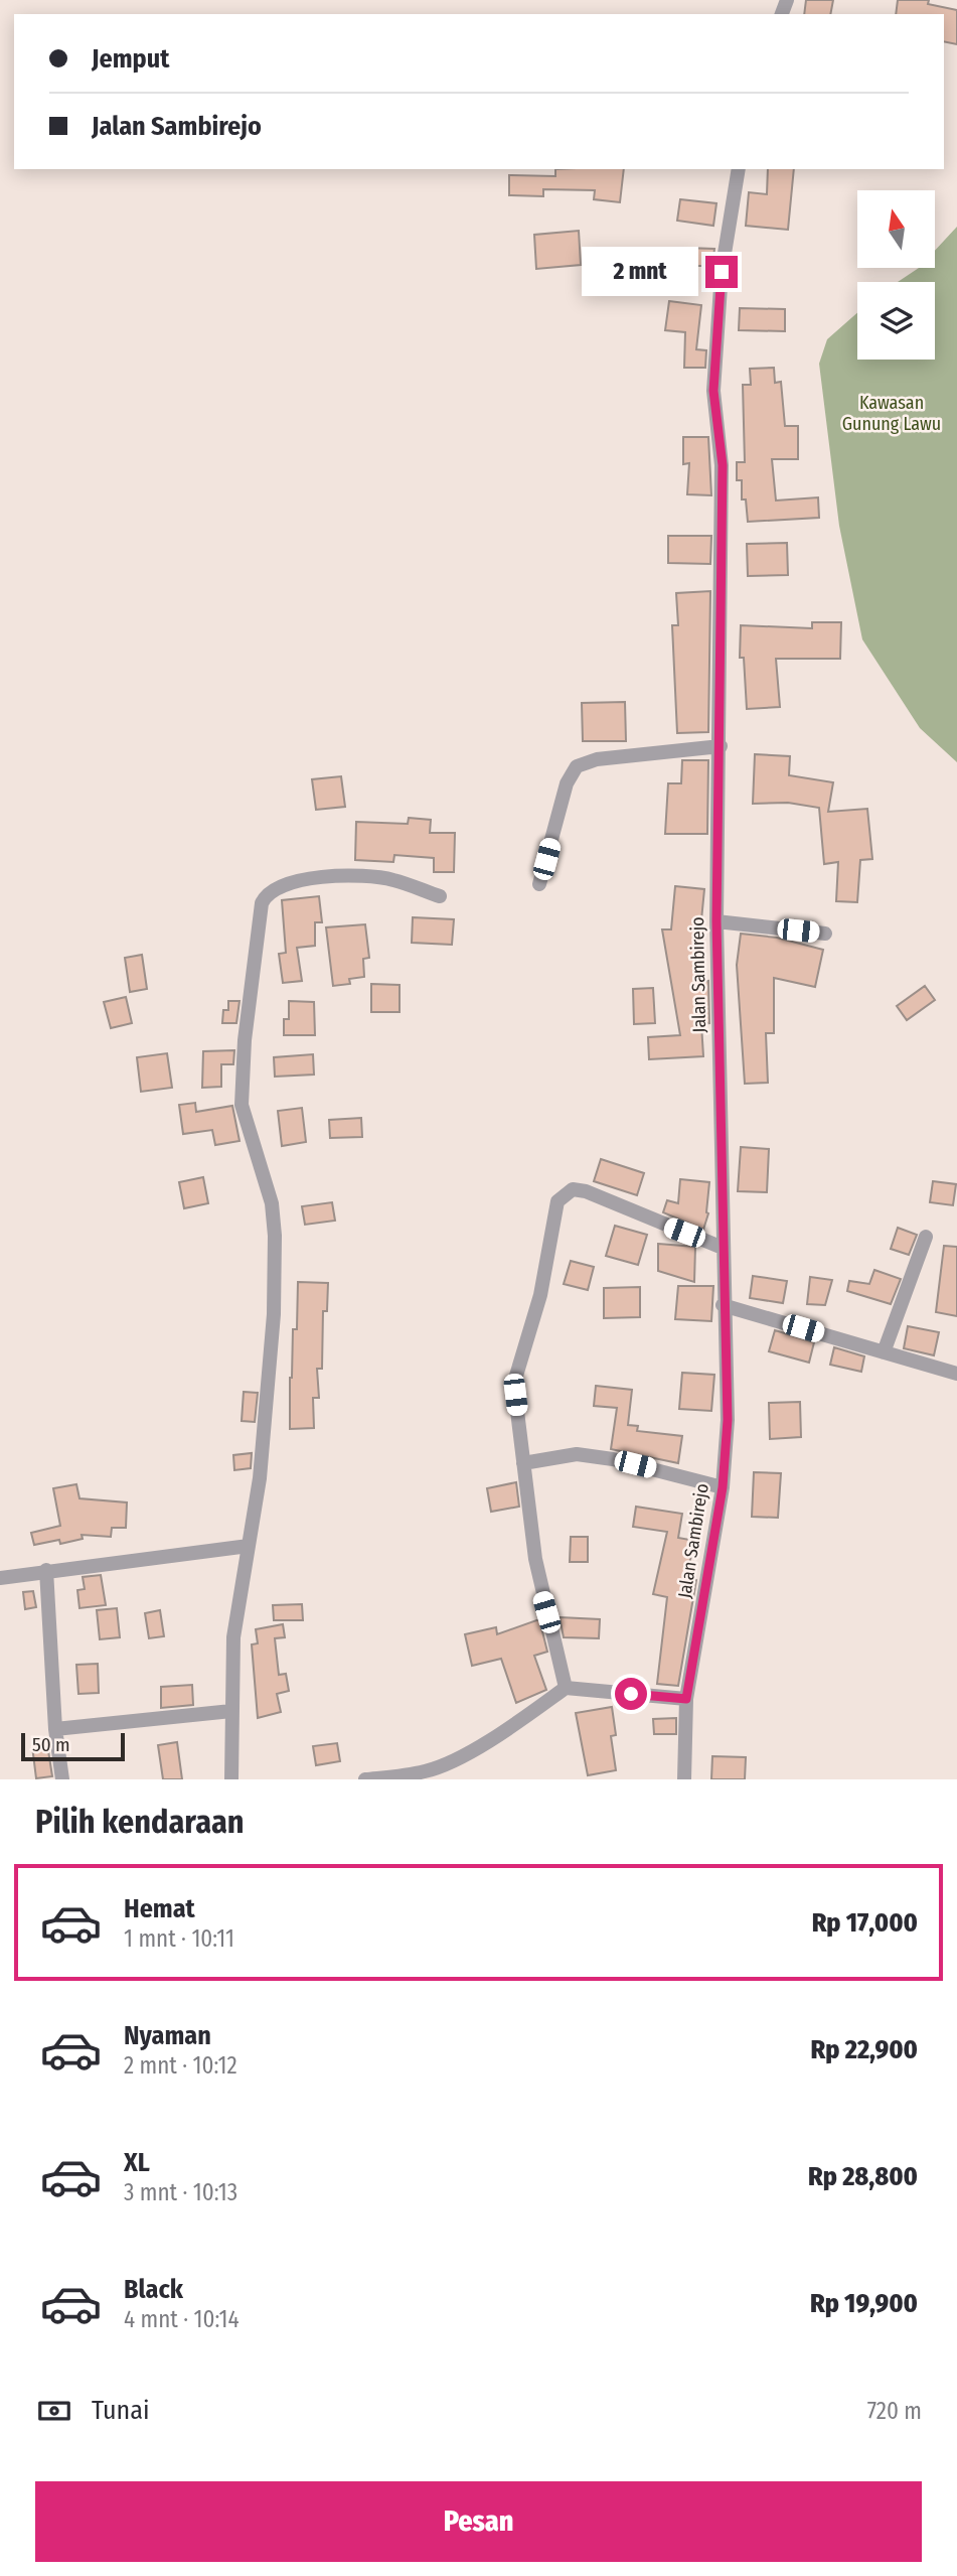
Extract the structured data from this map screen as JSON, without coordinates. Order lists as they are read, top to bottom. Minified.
{"streets":{"street":["Jalan Sambirejo"]},"parks":["Kawasan Gunung Lawu"],"scale_bar":"50 m","north":"top","page":{"banner":["Jemput","Jalan Sambirejo"],"bubble":"2 mnt","scale":"50 m","heading":"Pilih kendaraan","list":[{"name":"Hemat","note":"1 mnt · 10:11","value":"Rp 17,000"},{"name":"Nyaman","note":"2 mnt · 10:12","value":"Rp 22,900"},{"name":"XL","note":"3 mnt · 10:13","value":"Rp 28,800"},{"name":"Black","note":"4 mnt · 10:14","value":"Rp 19,900"}],"pay":["Tunai","720 m"],"buttons":"Pesan"}}
